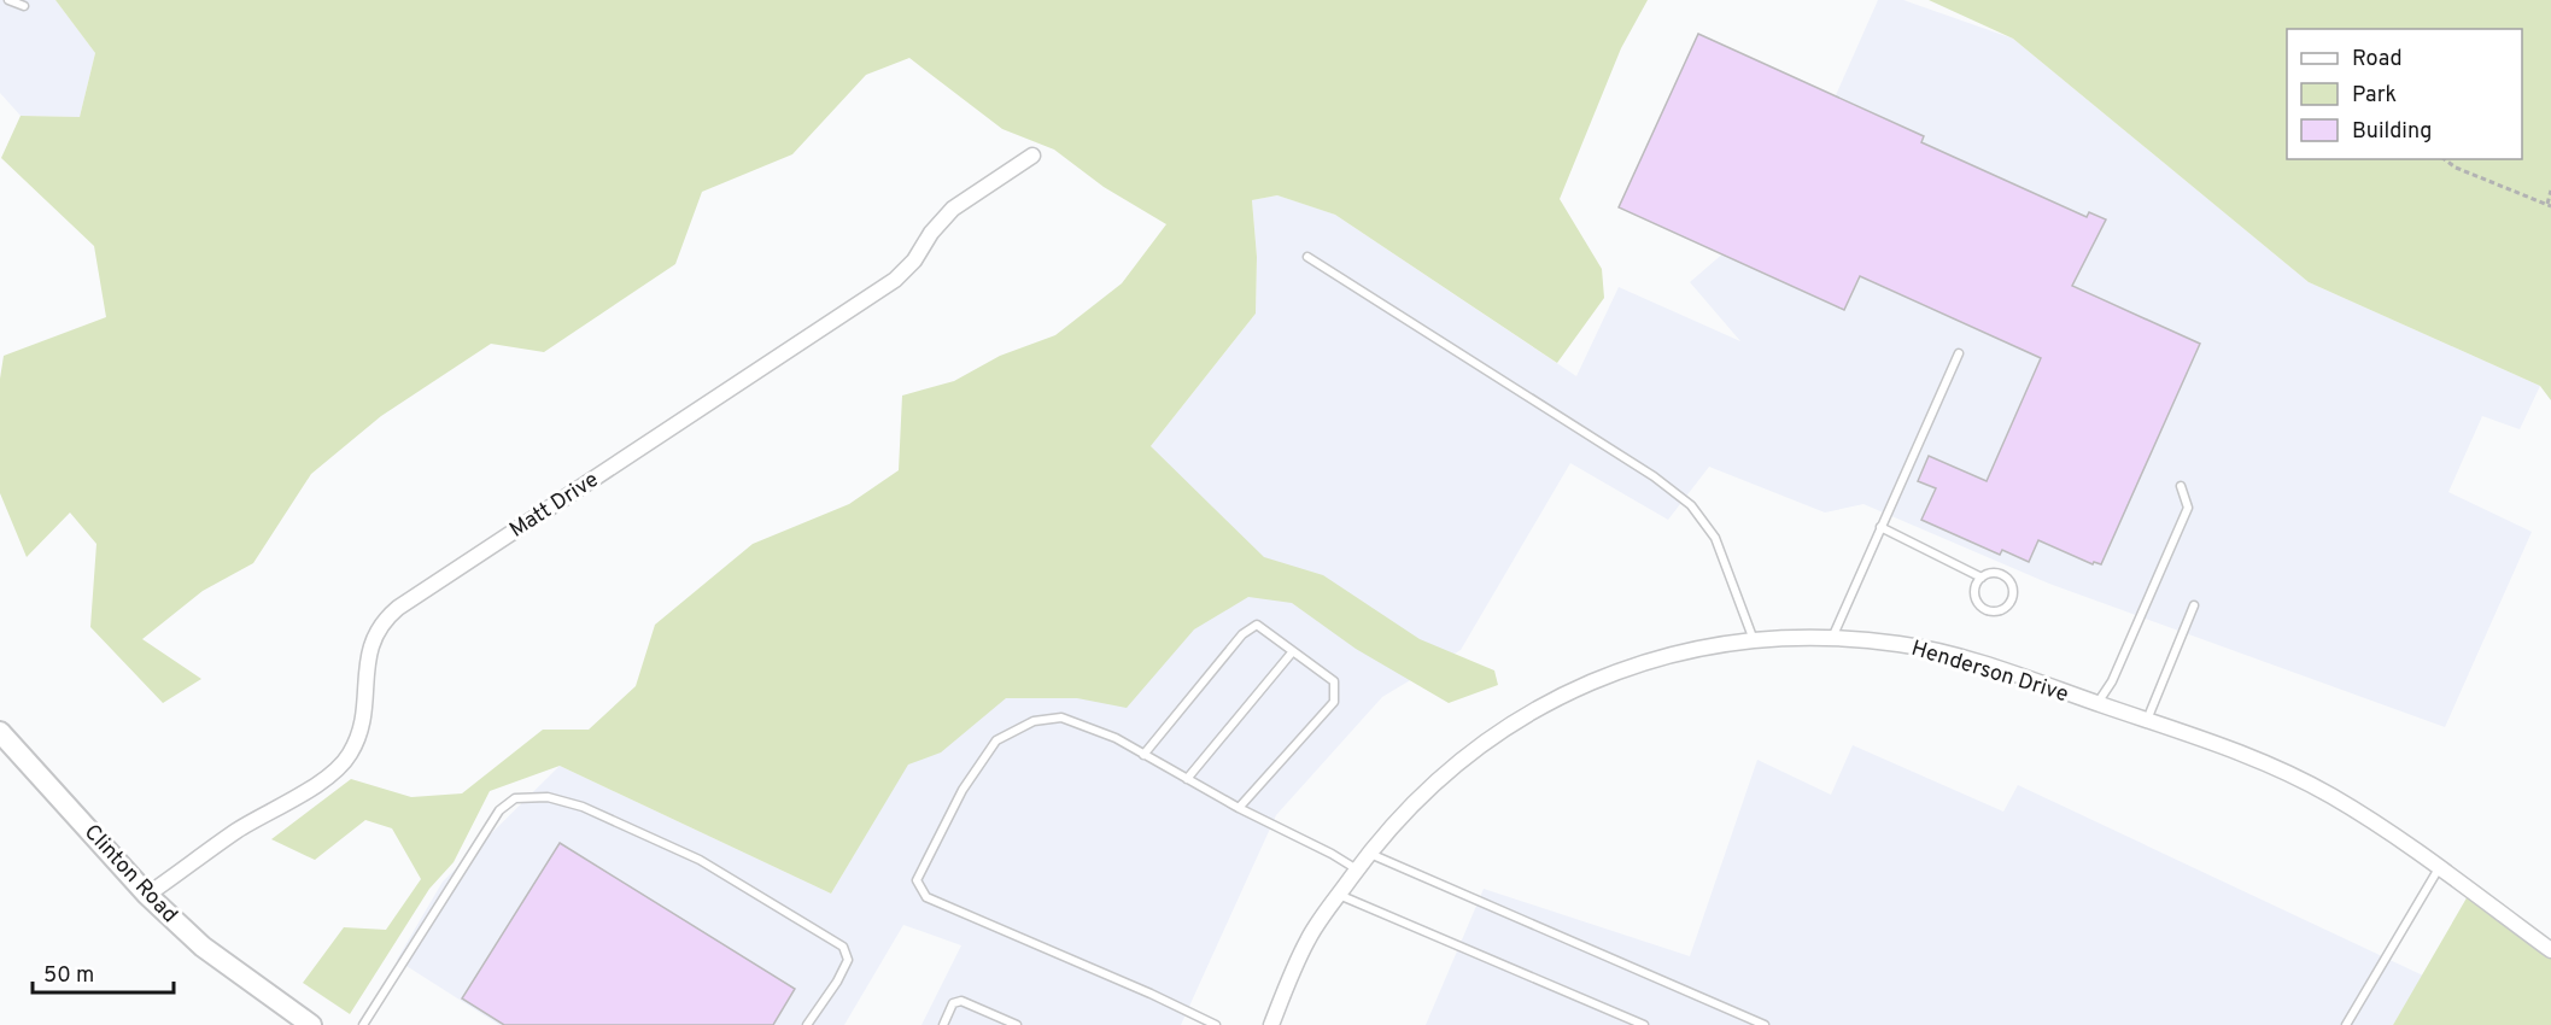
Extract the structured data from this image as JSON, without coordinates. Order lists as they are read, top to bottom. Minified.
{"streets":{"street":["Matt Drive","Henderson Drive","Clinton Road"]},"crossings":[["Matt Drive","Clinton Road"]],"legend":["Road","Park","Building"],"scale_bar":"50 m"}
